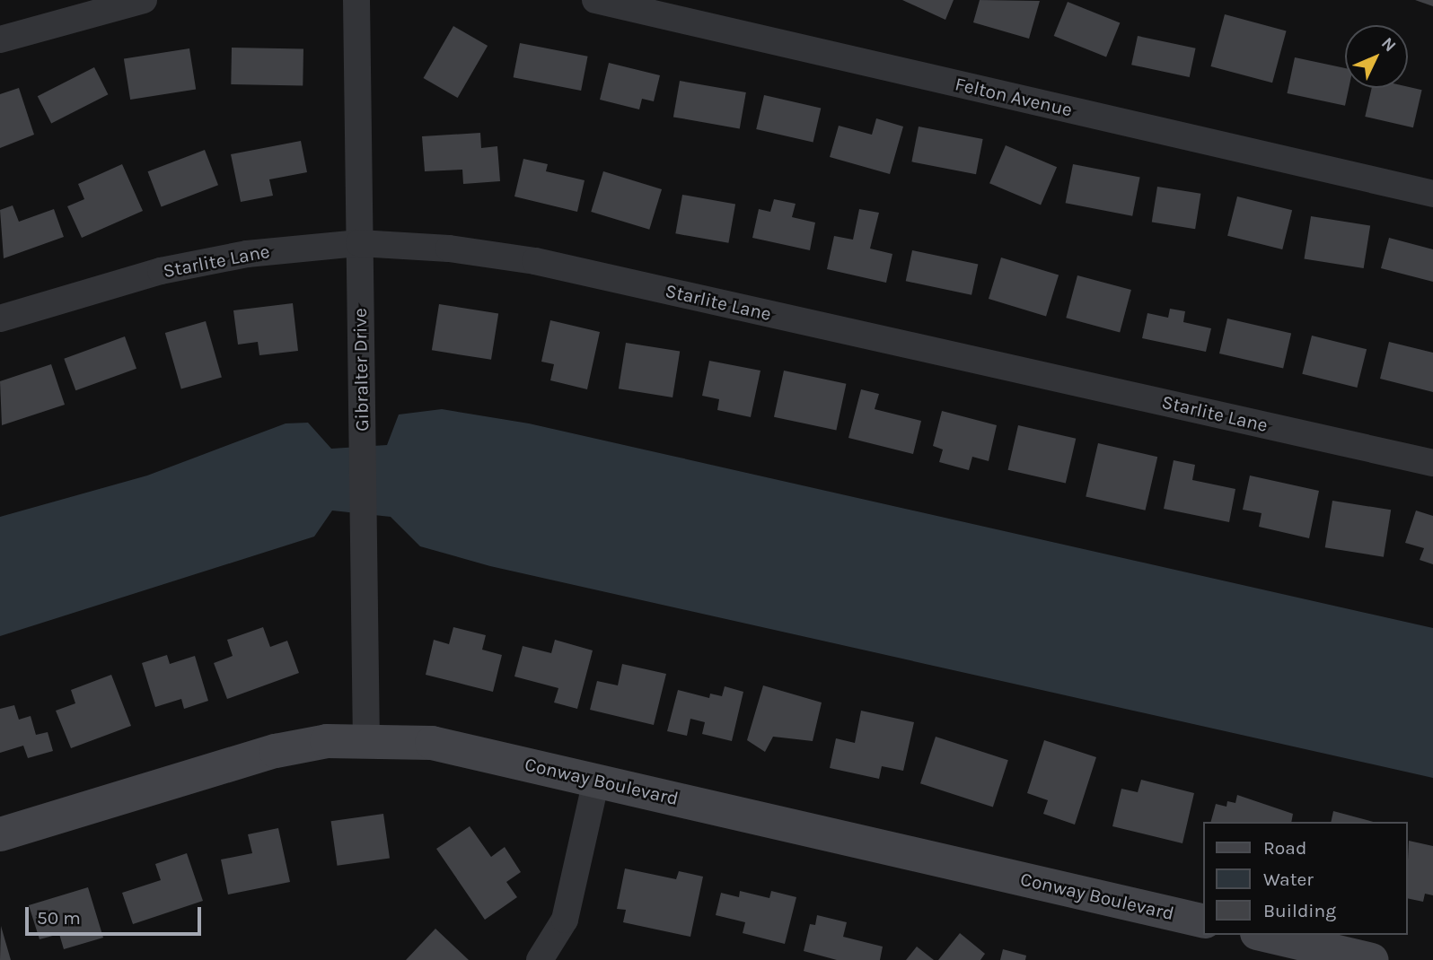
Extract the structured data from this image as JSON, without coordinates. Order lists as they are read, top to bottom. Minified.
{"streets":{"street":["Felton Avenue","Starlite Lane","Gibralter Drive","Conway Boulevard"]},"crossings":[["Starlite Lane","Gibralter Drive"],["Gibralter Drive","Conway Boulevard"]],"legend":["Road","Water","Building"],"scale_bar":"50 m","north":"top right"}
